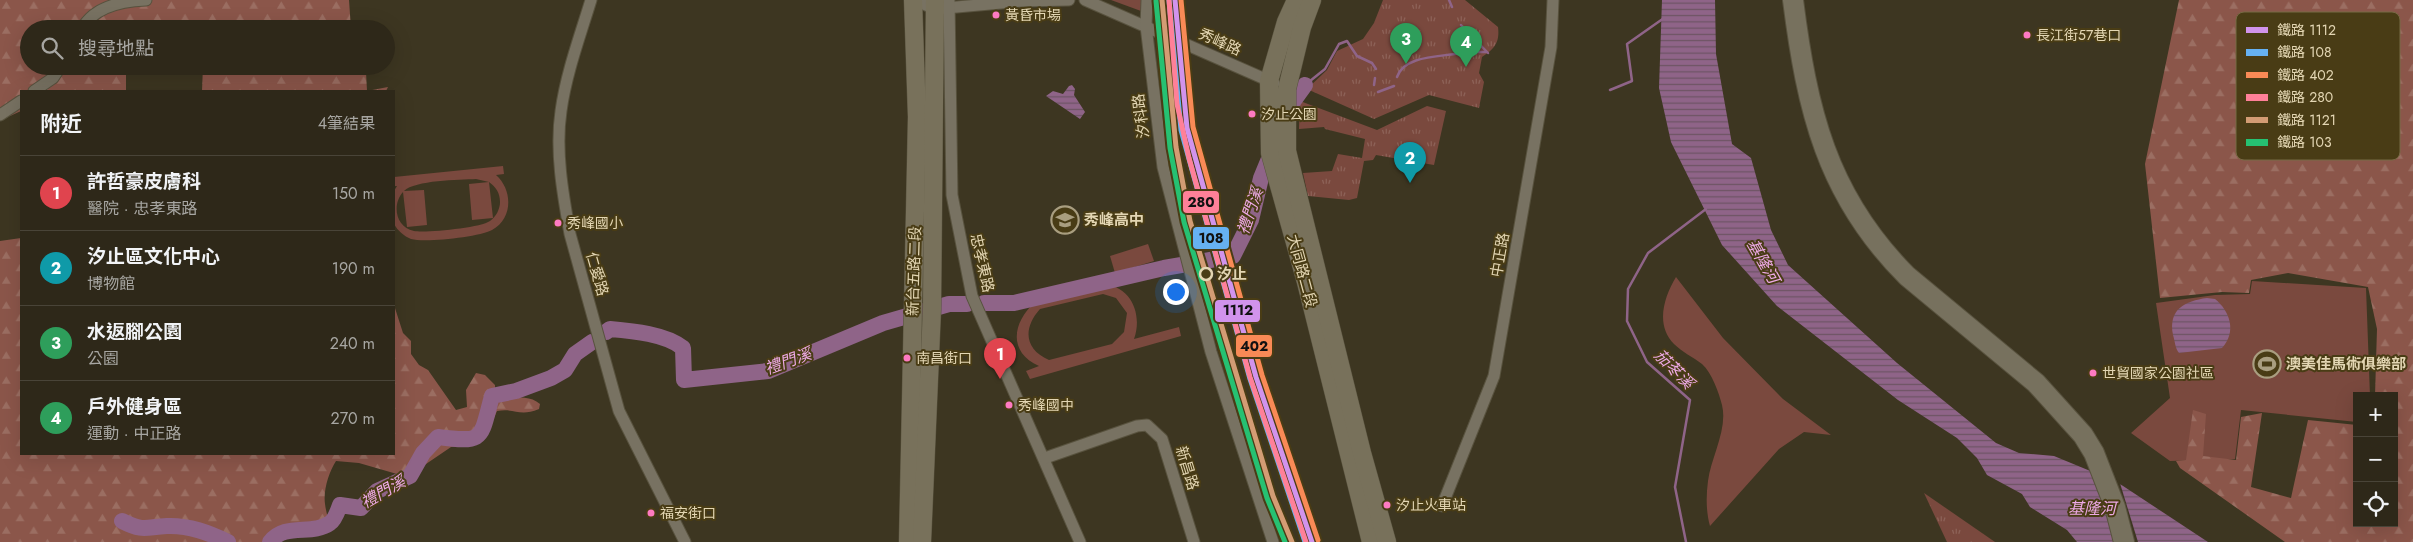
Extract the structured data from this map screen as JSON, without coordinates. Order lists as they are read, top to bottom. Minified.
{"streets":{"main road":["新台五路二段","大同路二段"],"street":["秀峰路","汐科路","中正路","忠孝東路","仁愛路","新昌路"]},"crossings":[["秀峰路","汐科路"],["秀峰路","大同路二段"],["忠孝東路","新台五路二段"],["忠孝東路","新昌路"]],"water":["禮門溪","基隆河","茄苳溪"],"places":{"other":["黃昏市場","長江街57巷口","汐止公園","秀峰國小","汐止","南昌街口","世貿國家公園社區","秀峰國中","汐止火車站","福安街口"],"school or university":["秀峰高中"],"sports":["澳美佳馬術俱樂部"]},"lines":["rail line 1112","rail line 108","rail line 402","rail line 280","rail line 1121","rail line 103"],"legend":["鐵路 1112","鐵路 108","鐵路 402","鐵路 280","鐵路 1121","鐵路 103"],"page":{"search":"搜尋地點","pins":["3","4","2","1"],"heading":["附近","4筆結果"],"list":[{"mark":"1","name":"許哲豪皮膚科","note":"醫院 · 忠孝東路","value":"150 m"},{"mark":"2","name":"汐止區文化中心","note":"博物館","value":"190 m"},{"mark":"3","name":"水返腳公園","note":"公園","value":"240 m"},{"mark":"4","name":"戶外健身區","note":"運動 · 中正路","value":"270 m"}],"map_buttons":["+","−"]}}
